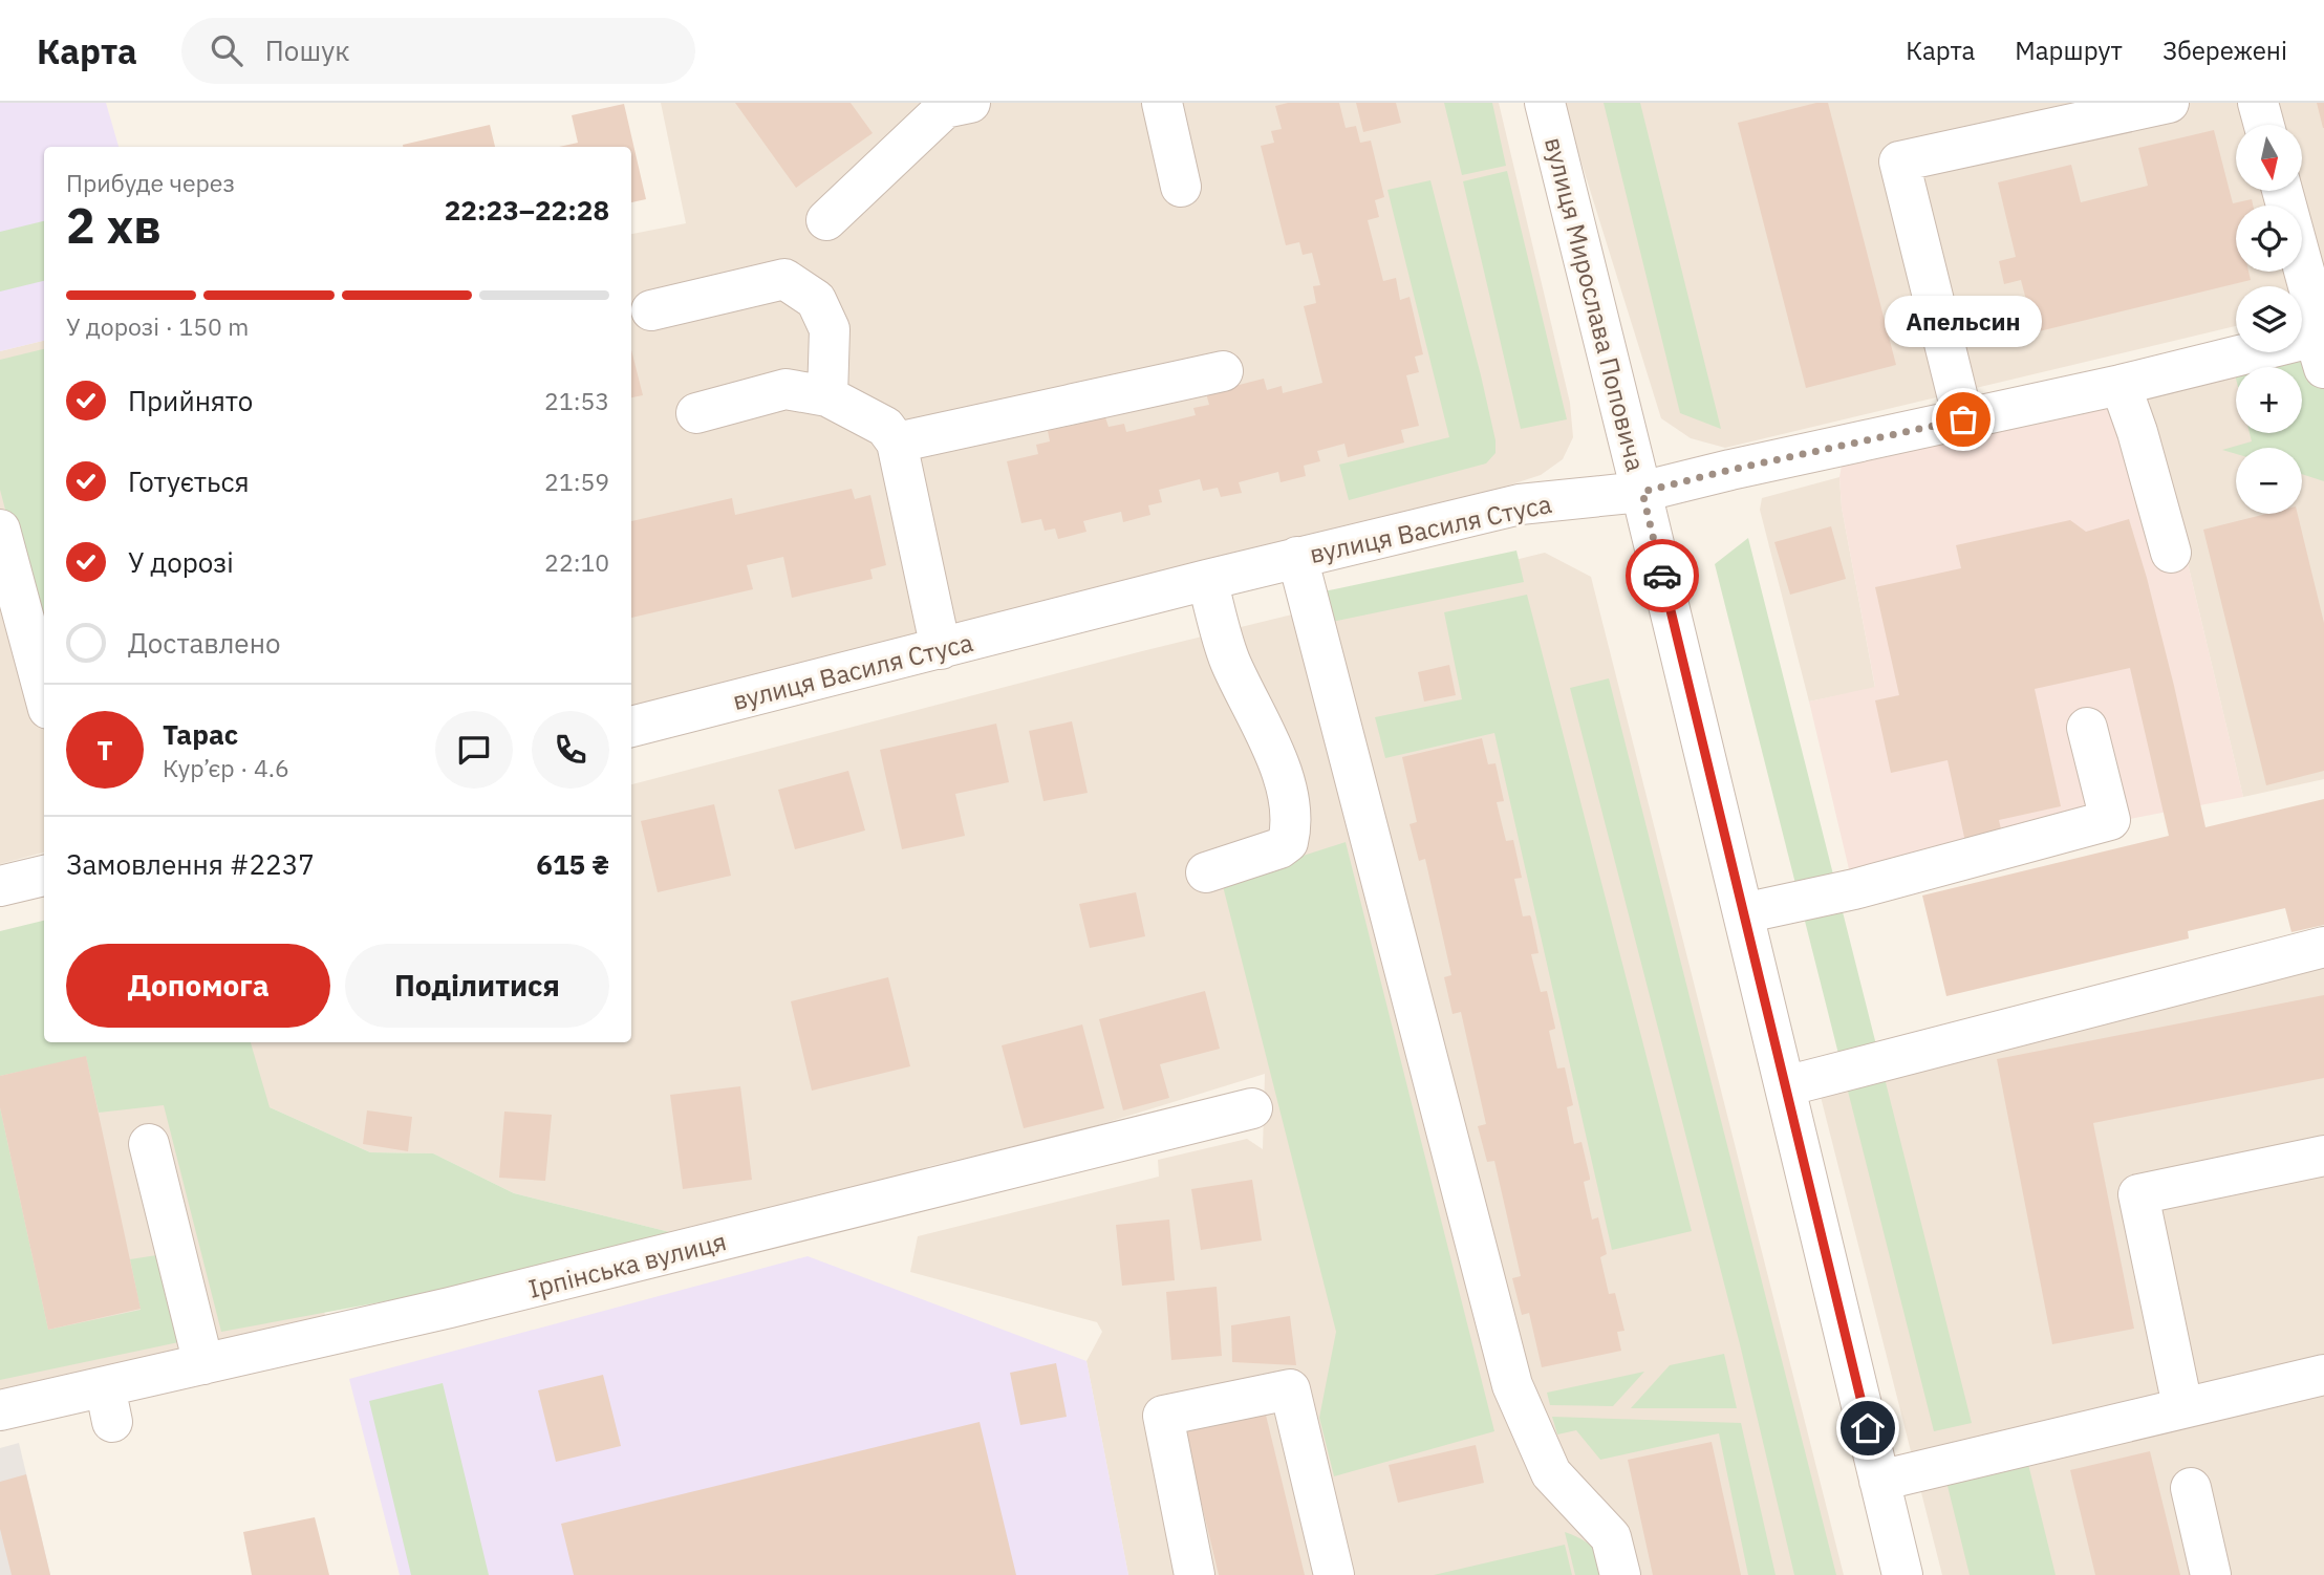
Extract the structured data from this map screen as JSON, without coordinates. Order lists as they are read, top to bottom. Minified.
{"streets":{"street":["вулиця Мирослава Поповича","вулиця Василя Стуса","Ірпінська вулиця"]},"crossings":[["вулиця Мирослава Поповича","вулиця Василя Стуса"]],"places":["Апельсин"],"north":"bottom","page":{"header":"Карта","search":"Пошук","nav":["Карта","Маршрут","Збережені"],"map_buttons":["+","−"],"heading":["2 хв","Прибуде через","22:23–22:28"],"panel":["Тарас","Кур’єр · 4.6","Замовлення #2237","615 ₴"],"bar":"У дорозі · 150 m","bubble":"Апельсин","list":[["Прийнято","21:53"],["Готується","21:59"],["У дорозі","22:10"],"Доставлено"],"round":"Т","buttons":["Допомога","Поділитися"]}}
